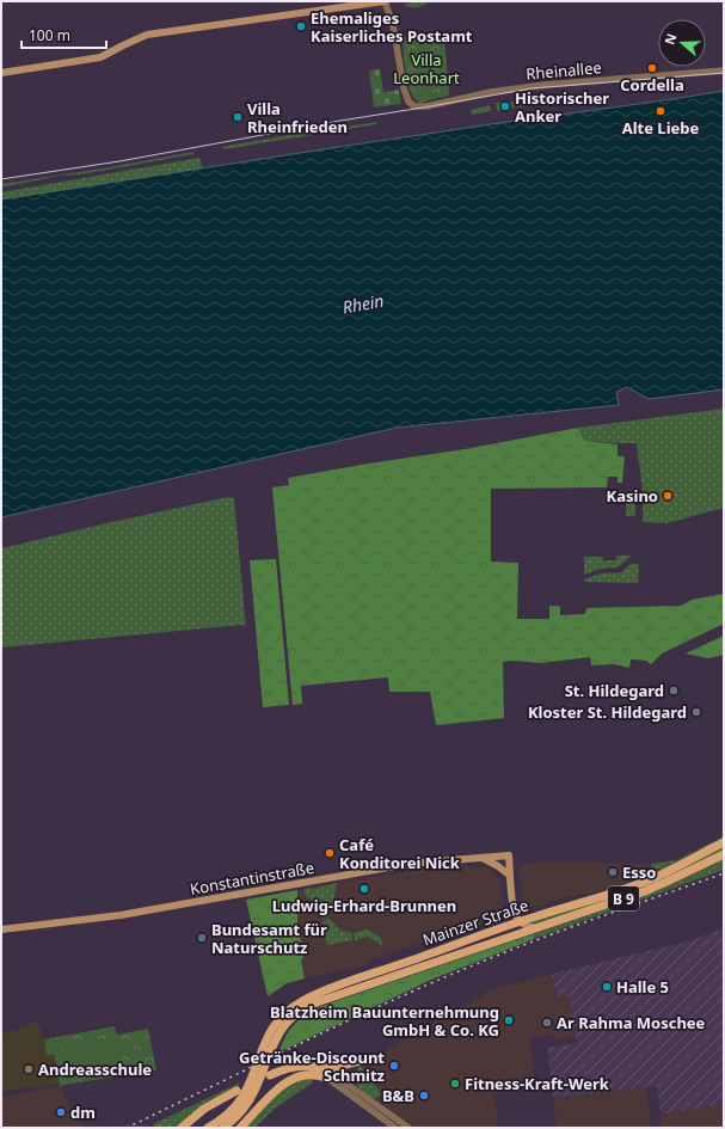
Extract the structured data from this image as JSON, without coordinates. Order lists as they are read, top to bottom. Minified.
{"streets":{"main road":["Konstantinstraße","B 9","Mainzer Straße"],"street":["Rheinallee"]},"water":["Rhein"],"parks":["Villa Leonhart"],"places":["Ehemaliges Kaiserliches Postamt","Cordella","Historischer Anker","Alte Liebe","Villa Rheinfrieden","Kasino","St. Hildegard","Kloster St. Hildegard","Café Konditorei Nick","Esso","Ludwig-Erhard-Brunnen","Bundesamt für Naturschutz","Halle 5","Blatzheim Bauunternehmung GmbH & Co. KG","Ar Rahma Moschee","Getränke-Discount Schmitz","Andreasschule","Fitness-Kraft-Werk","B&B","dm"],"scale_bar":"100 m","north":"left"}
